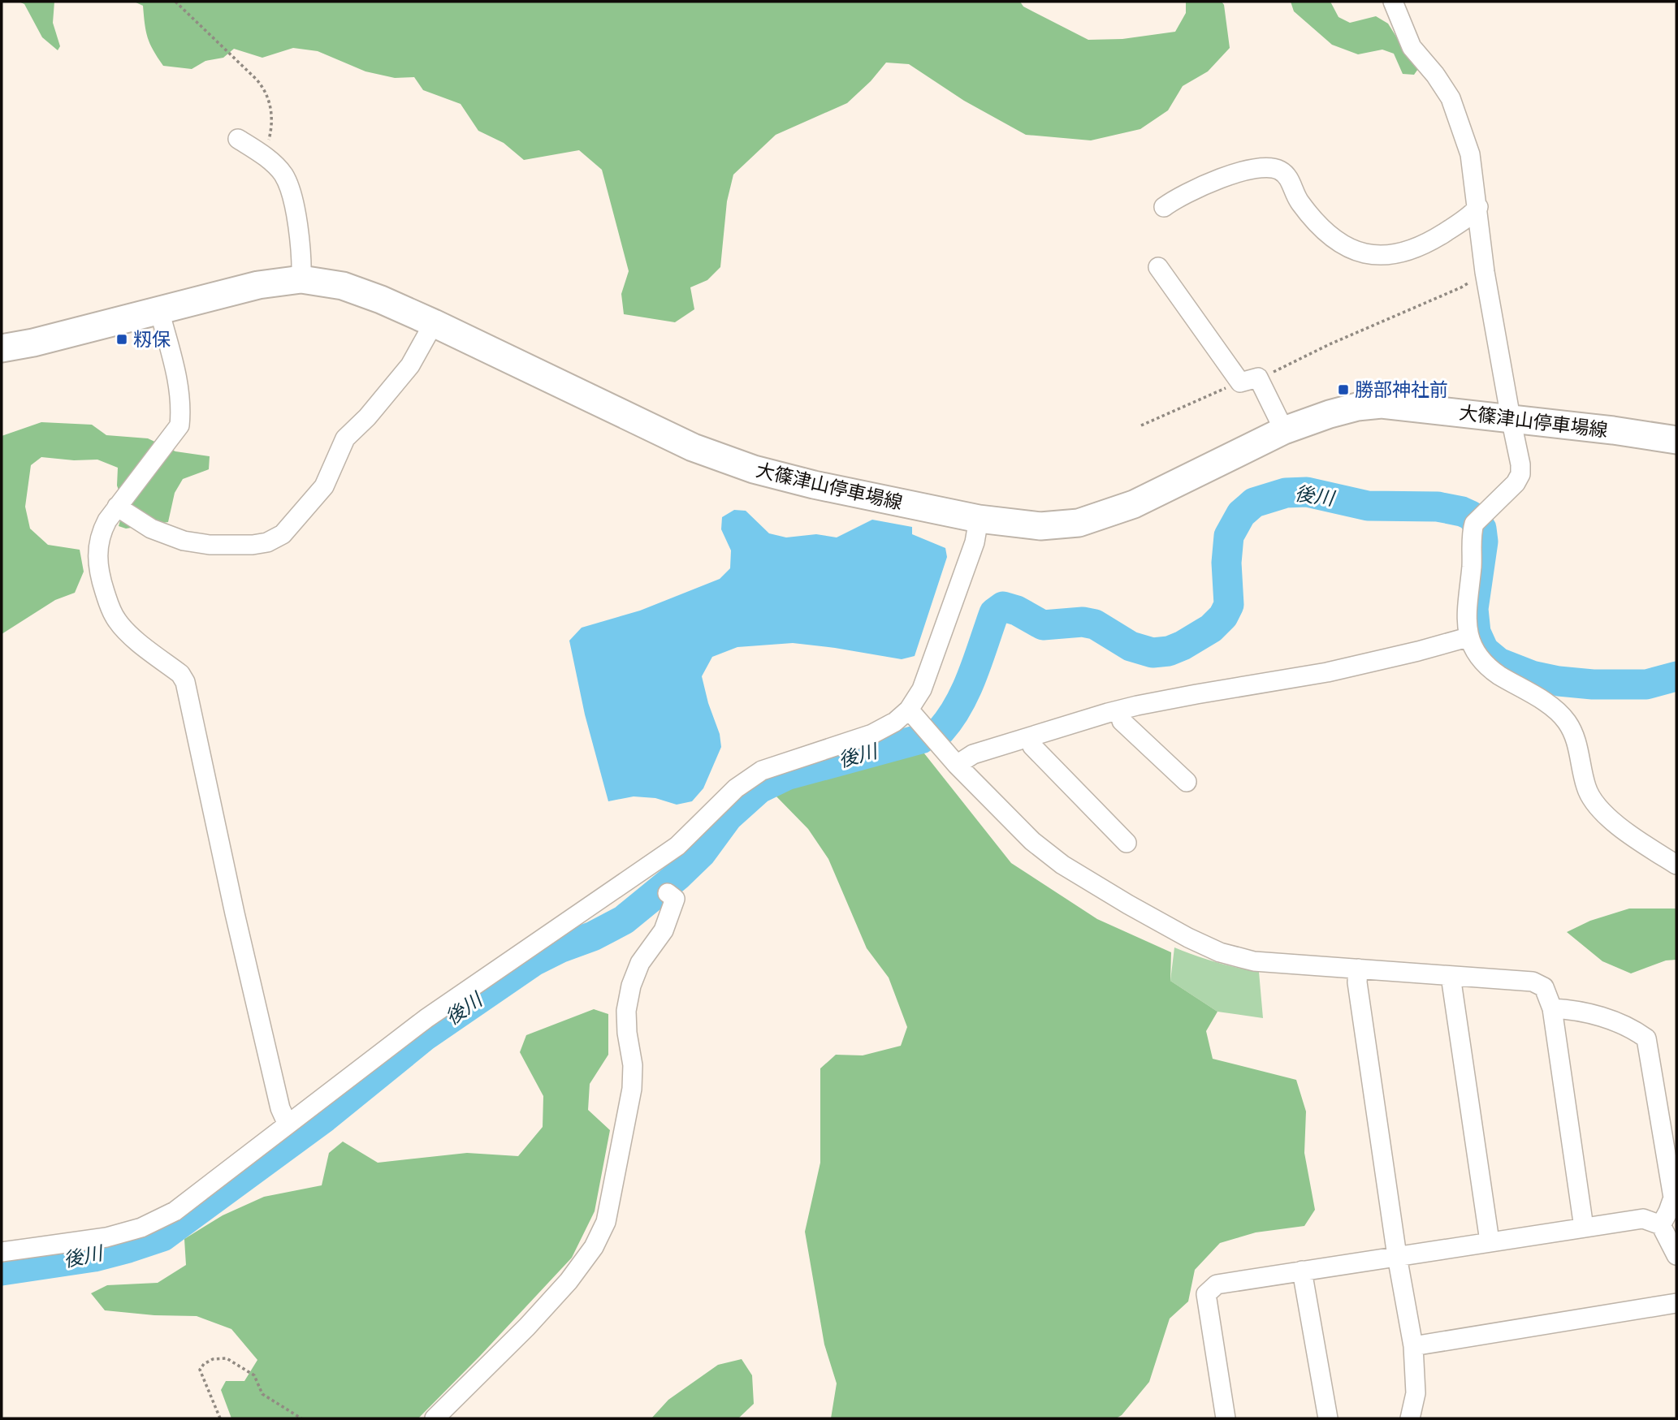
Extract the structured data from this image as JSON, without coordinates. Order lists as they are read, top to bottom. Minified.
{"streets":{"main road":["大篠津山停車場線"]},"water":["後川"],"places":{"transit":["籾保","勝部神社前"]}}
